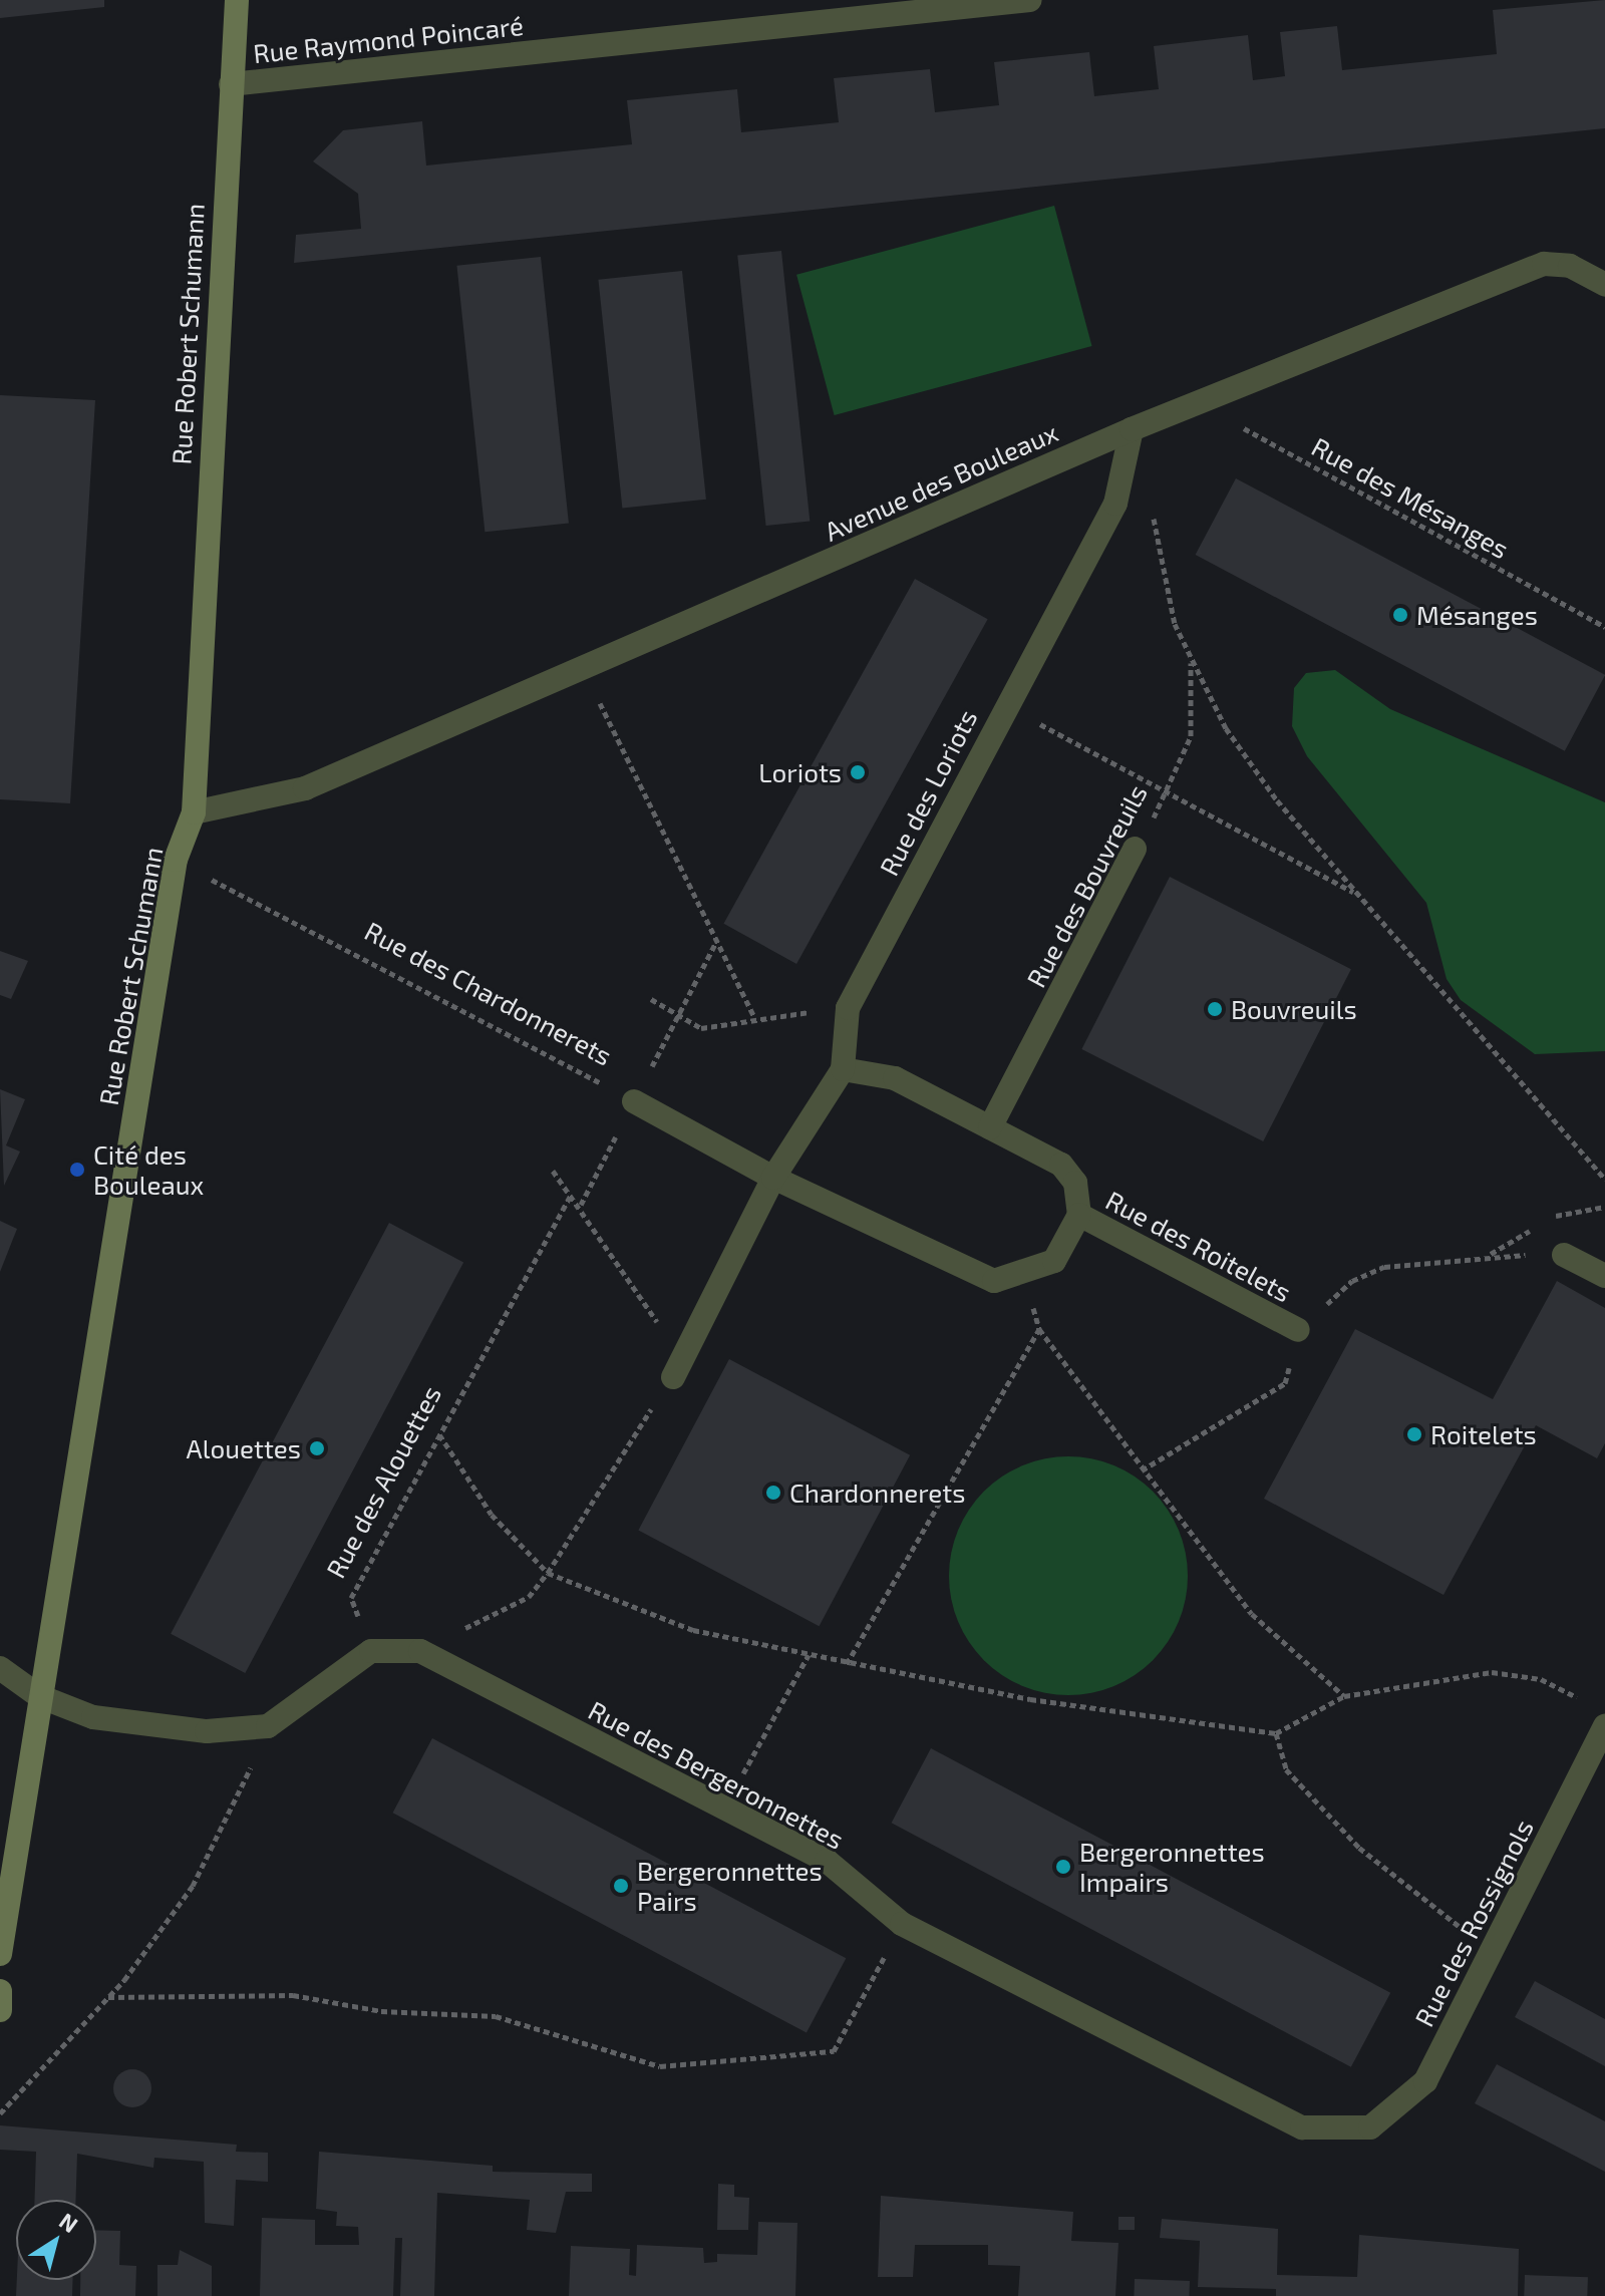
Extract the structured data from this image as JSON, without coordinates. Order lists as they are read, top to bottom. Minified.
{"streets":{"street":["Rue Raymond Poincaré","Rue Robert Schumann","Avenue des Bouleaux","Rue des Loriots","Rue des Bouvreuils","Rue des Roitelets","Rue des Bergeronnettes","Rue des Rossignols"],"path":["Rue des Mésanges","Rue des Chardonnerets","Rue des Alouettes"]},"crossings":[["Rue Raymond Poincaré","Rue Robert Schumann"],["Rue Robert Schumann","Avenue des Bouleaux"],["Rue Robert Schumann","Rue des Chardonnerets"],["Avenue des Bouleaux","Rue des Mésanges"],["Avenue des Bouleaux","Rue des Loriots"],["Rue des Loriots","Rue des Roitelets"],["Rue des Bouvreuils","Rue des Roitelets"],["Rue des Alouettes","Rue des Bergeronnettes"],["Rue des Bergeronnettes","Rue des Rossignols"]],"places":["Mésanges","Loriots","Bouvreuils","Cité des Bouleaux","Roitelets","Alouettes","Chardonnerets","Bergeronnettes Impairs","Bergeronnettes Pairs"],"north":"top right"}
